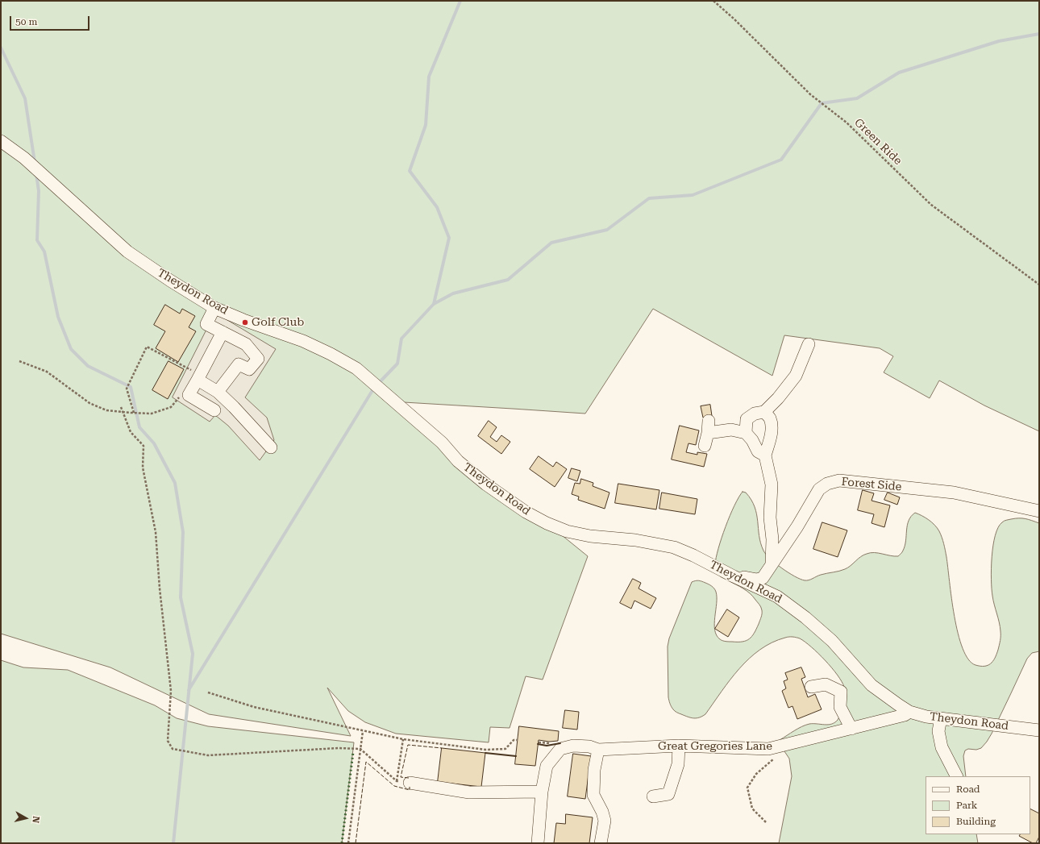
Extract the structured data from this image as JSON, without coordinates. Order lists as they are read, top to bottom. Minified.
{"streets":{"street":["Theydon Road","Forest Side","Great Gregories Lane"],"path":["Green Ride"]},"crossings":[["Theydon Road","Forest Side"],["Theydon Road","Great Gregories Lane"]],"places":["Golf Club"],"legend":["Road","Park","Building"],"scale_bar":"50 m","north":"right"}
